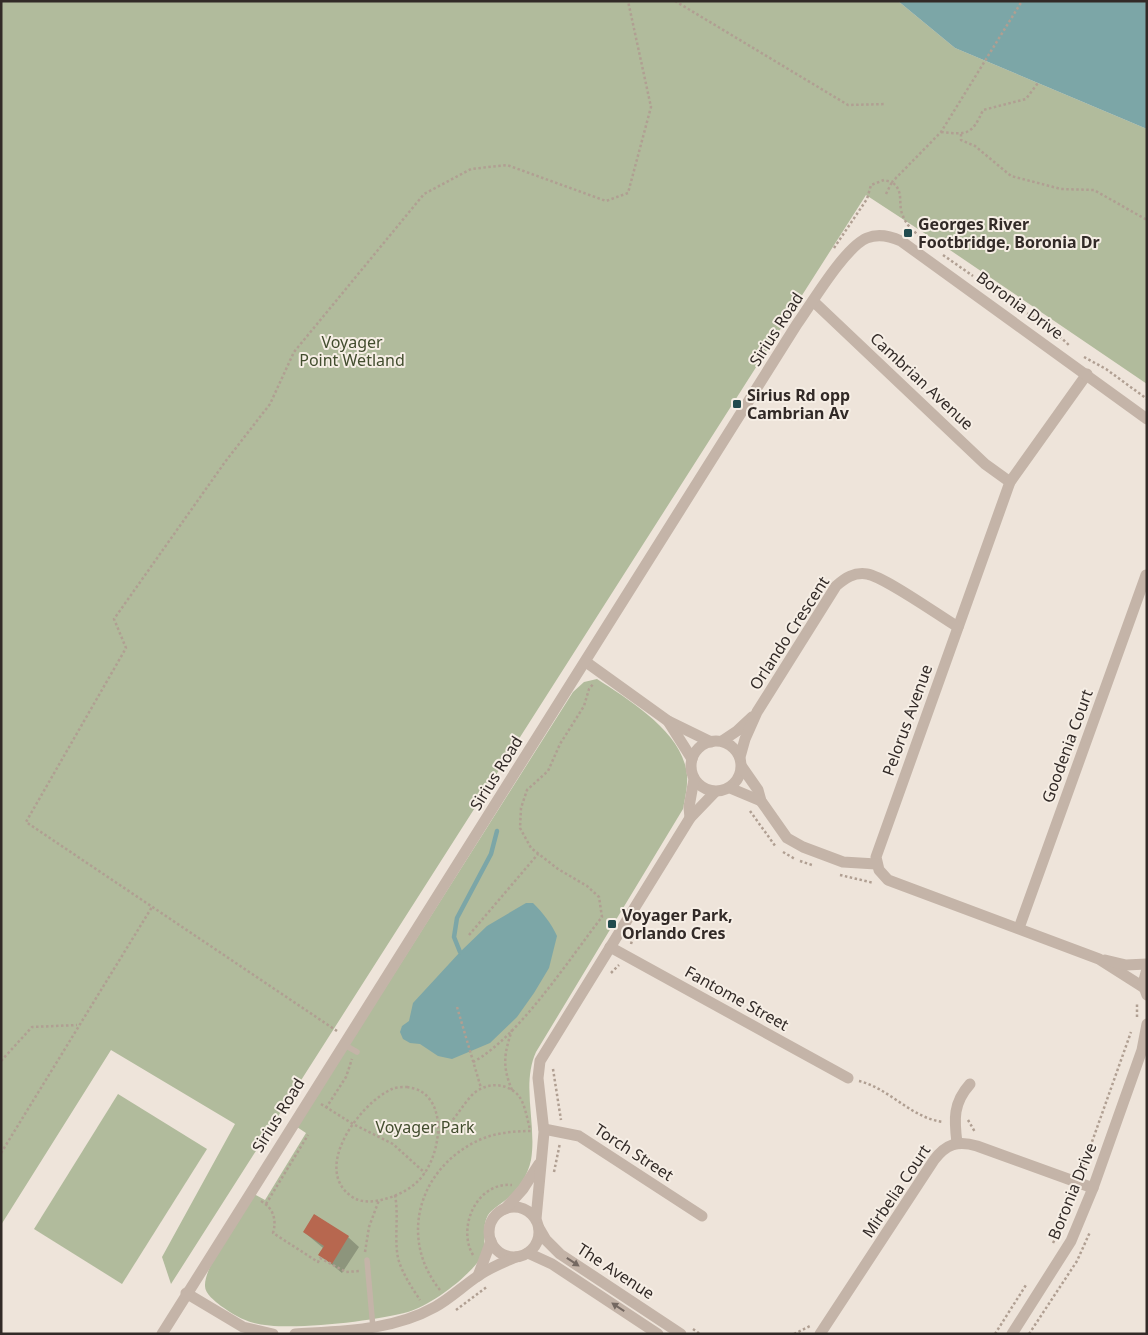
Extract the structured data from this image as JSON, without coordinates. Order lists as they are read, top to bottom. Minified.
{"streets":{"street":["Boronia Drive","Sirius Road","Cambrian Avenue","Orlando Crescent","Pelorus Avenue","Goodenia Court","Fantome Street","Torch Street","Mirbelia Court","The Avenue"]},"crossings":[["Boronia Drive","Sirius Road"],["Boronia Drive","Pelorus Avenue"],["Sirius Road","Cambrian Avenue"],["Cambrian Avenue","Pelorus Avenue"],["Orlando Crescent","Pelorus Avenue"]],"parks":["Voyager Point Wetland","Voyager Park"],"places":{"transit":["Georges River Footbridge, Boronia Dr","Sirius Rd opp Cambrian Av","Voyager Park, Orlando Cres"]}}
